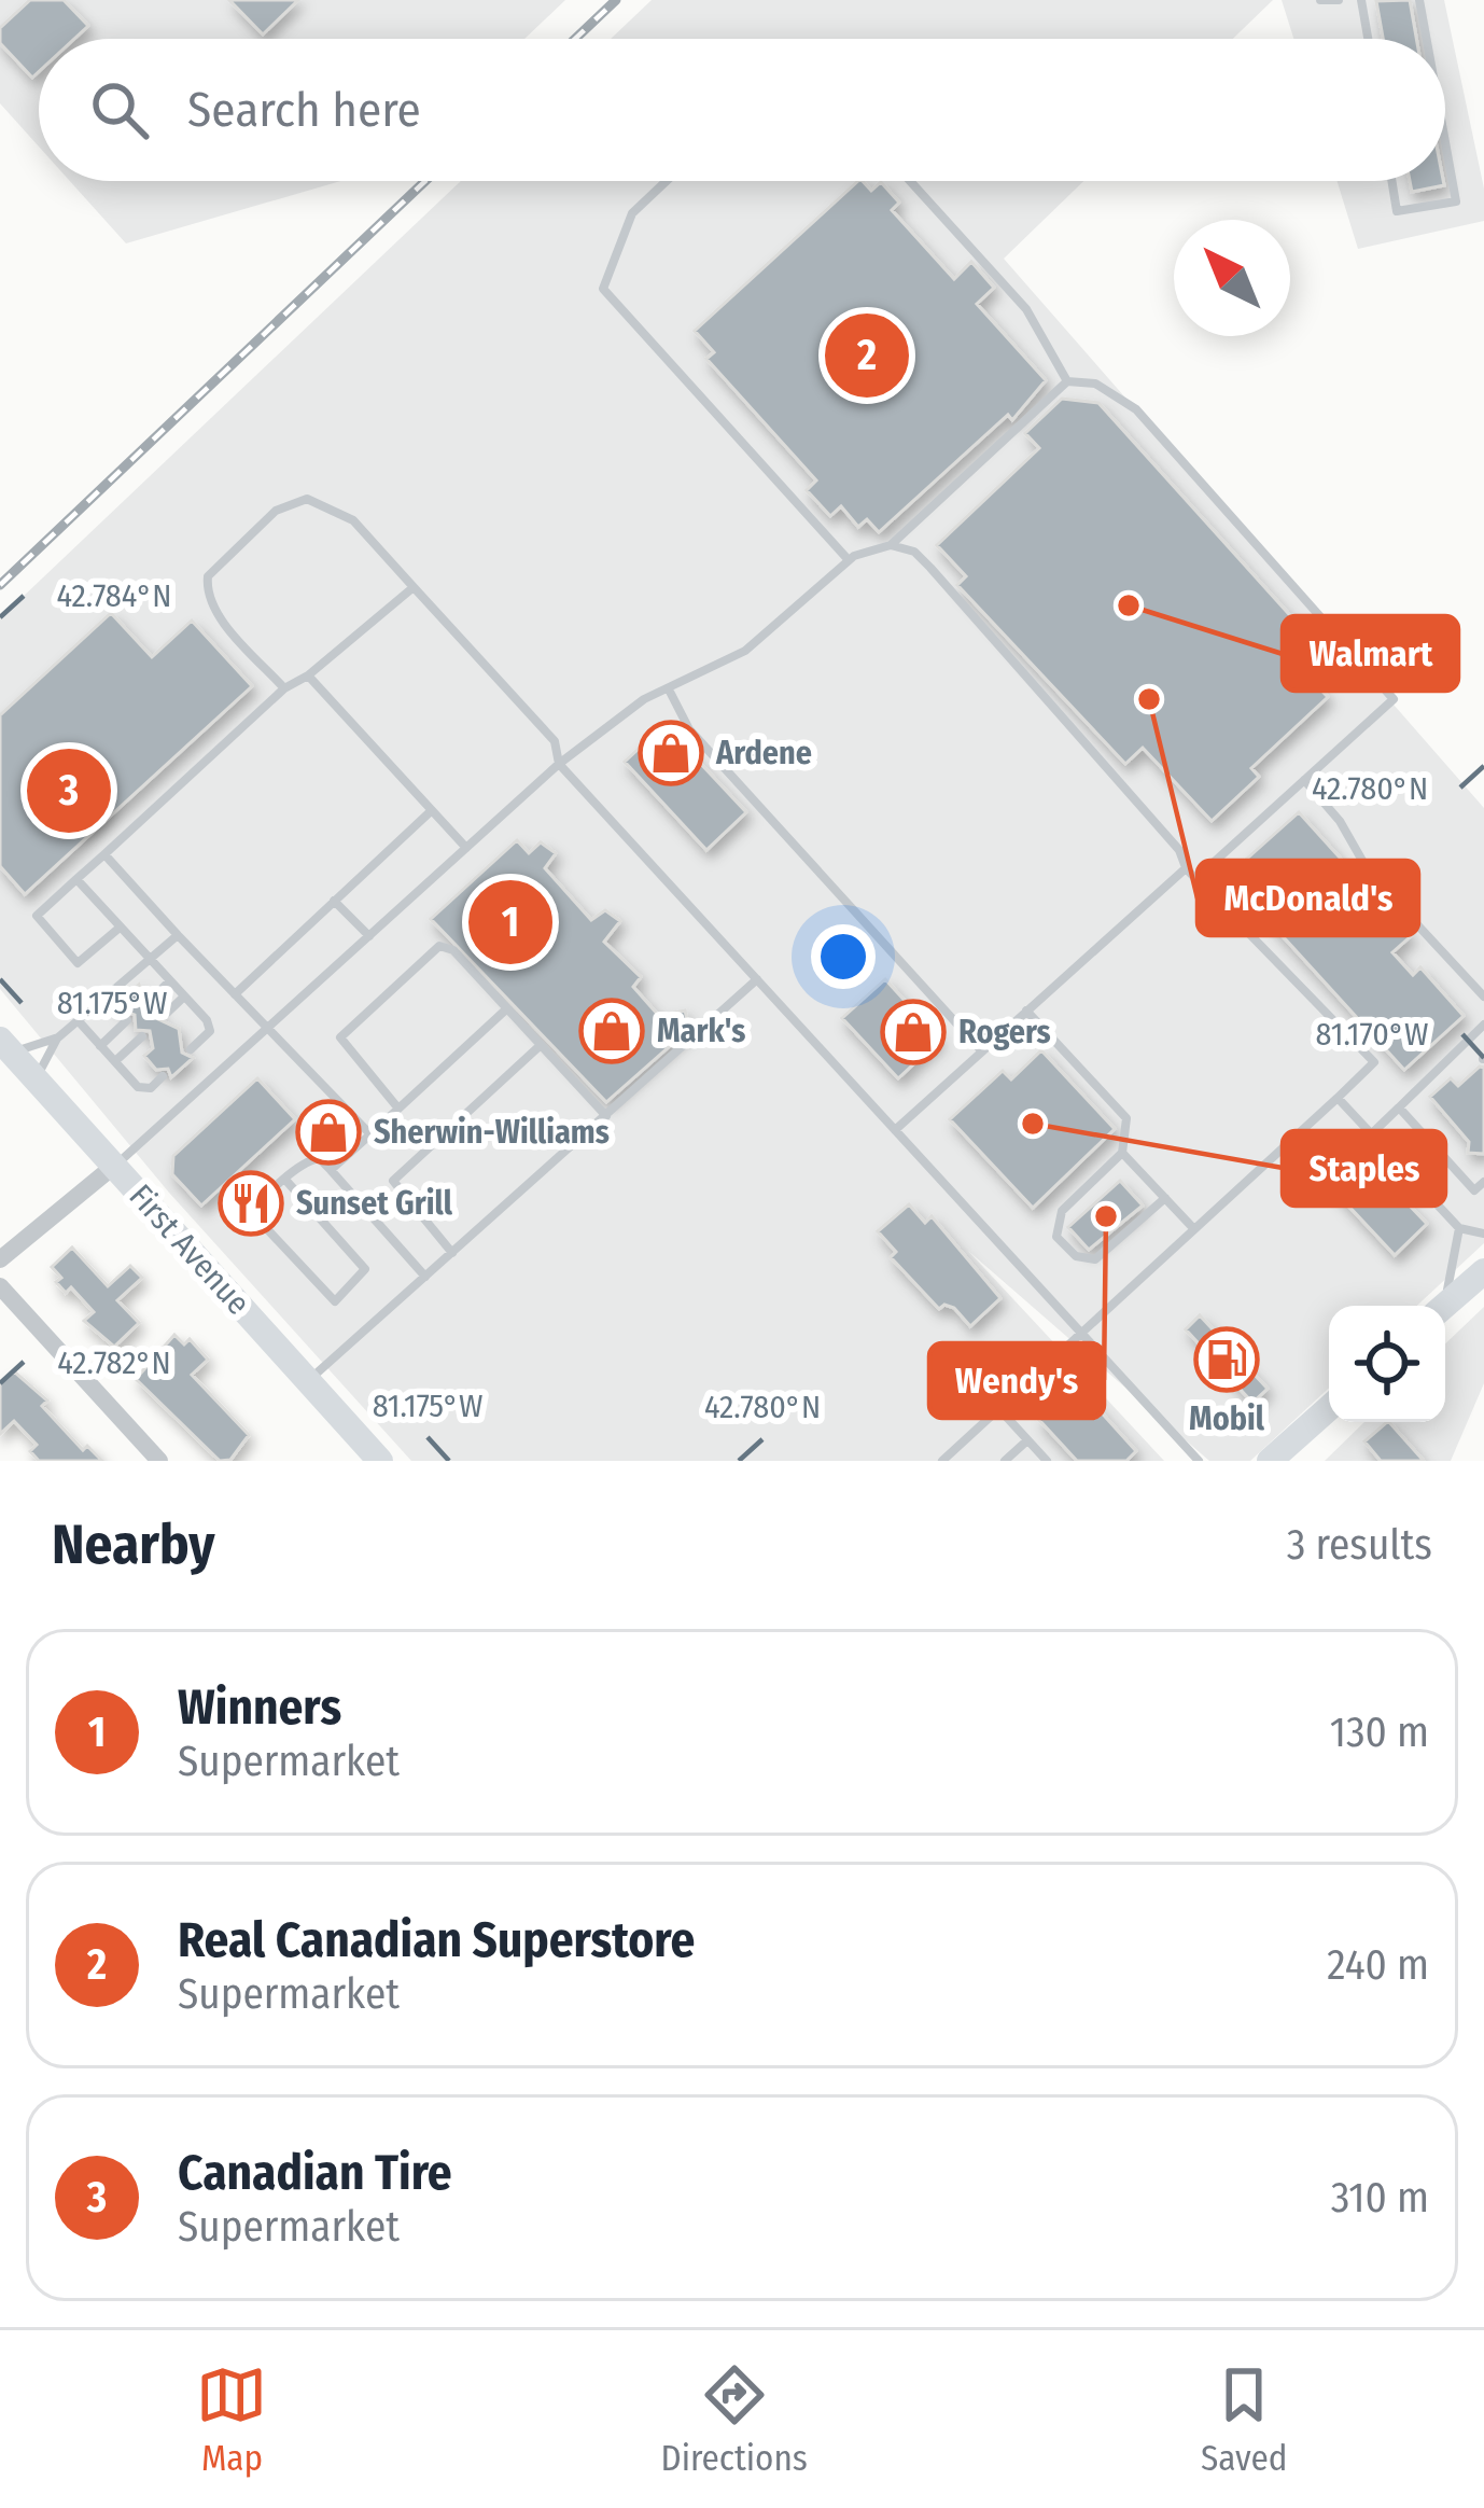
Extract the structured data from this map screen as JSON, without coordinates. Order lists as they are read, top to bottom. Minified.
{"streets":{"main road":["First Avenue"]},"places":{"other":["Walmart","McDonald's","Staples","Wendy's"],"shop":["Ardene","Mark's","Rogers","Sherwin-Williams"],"restaurant":["Sunset Grill"],"fuel station":["Mobil"]},"north":"top left","page":{"search":"Search here","pins":["2","3","1"],"heading":["Nearby","3 results"],"list":[{"mark":"1","name":"Winners","note":"Supermarket","value":"130 m"},{"mark":"2","name":"Real Canadian Superstore","note":"Supermarket","value":"240 m"},{"mark":"3","name":"Canadian Tire","note":"Supermarket","value":"310 m"}],"nav":["Map","Directions","Saved"]},"coordinates":["42.784°N","42.780°N","81.175°W","81.170°W","42.782°N"]}
